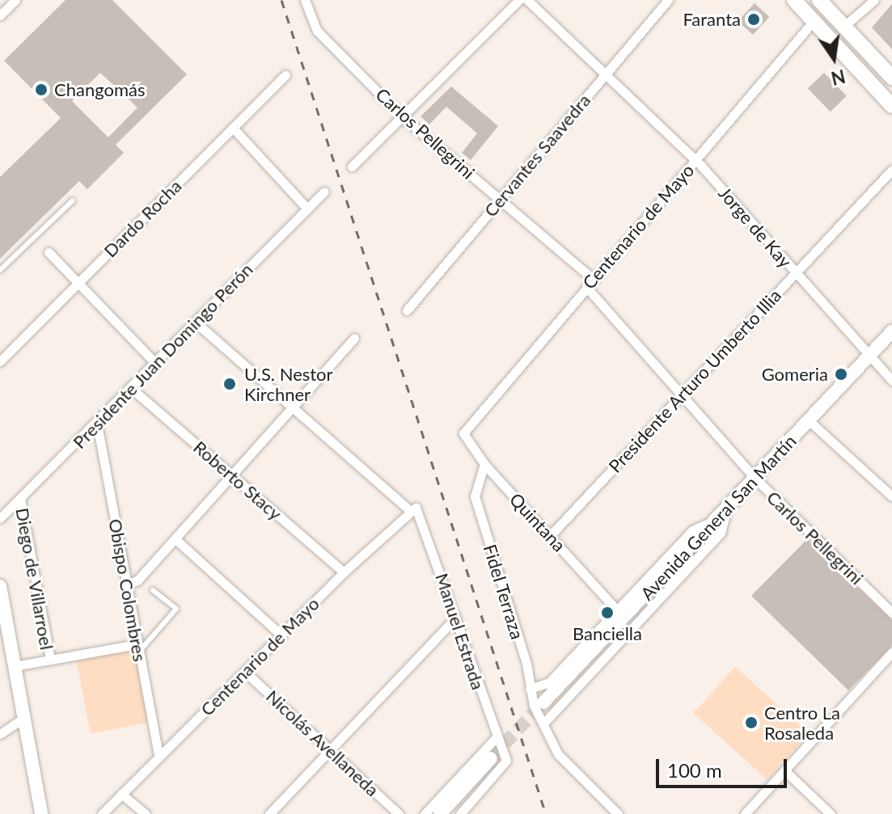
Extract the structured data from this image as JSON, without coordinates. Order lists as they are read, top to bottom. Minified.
{"streets":{"main road":["Avenida General San Martín"],"street":["Carlos Pellegrini","Cervantes Saavedra","Dardo Rocha","Centenario de Mayo","Jorge de Kay","Presidente Juan Domingo Perón","Presidente Arturo Umberto Illia","Roberto Stacy","Quintana","Diego de Villarroel","Obispo Colombres","Fidel Terraza","Manuel Estrada","Nicolás Avellaneda"]},"crossings":[["Carlos Pellegrini","Cervantes Saavedra"],["Carlos Pellegrini","Centenario de Mayo"],["Carlos Pellegrini","Presidente Arturo Umberto Illia"],["Carlos Pellegrini","Avenida General San Martín"],["Cervantes Saavedra","Jorge de Kay"],["Centenario de Mayo","Jorge de Kay"],["Centenario de Mayo","Roberto Stacy"],["Centenario de Mayo","Quintana"],["Centenario de Mayo","Obispo Colombres"],["Centenario de Mayo","Manuel Estrada"],["Centenario de Mayo","Nicolás Avellaneda"],["Jorge de Kay","Presidente Arturo Umberto Illia"],["Jorge de Kay","Avenida General San Martín"],["Presidente Juan Domingo Perón","Roberto Stacy"],["Presidente Juan Domingo Perón","Diego de Villarroel"],["Presidente Juan Domingo Perón","Obispo Colombres"],["Presidente Arturo Umberto Illia","Quintana"],["Avenida General San Martín","Fidel Terraza"],["Quintana","Fidel Terraza"]],"places":["Faranta","Changomás","Gomeria","U.S. Nestor Kirchner","Banciella","Centro La Rosaleda"],"scale_bar":"100 m","north":"bottom"}
